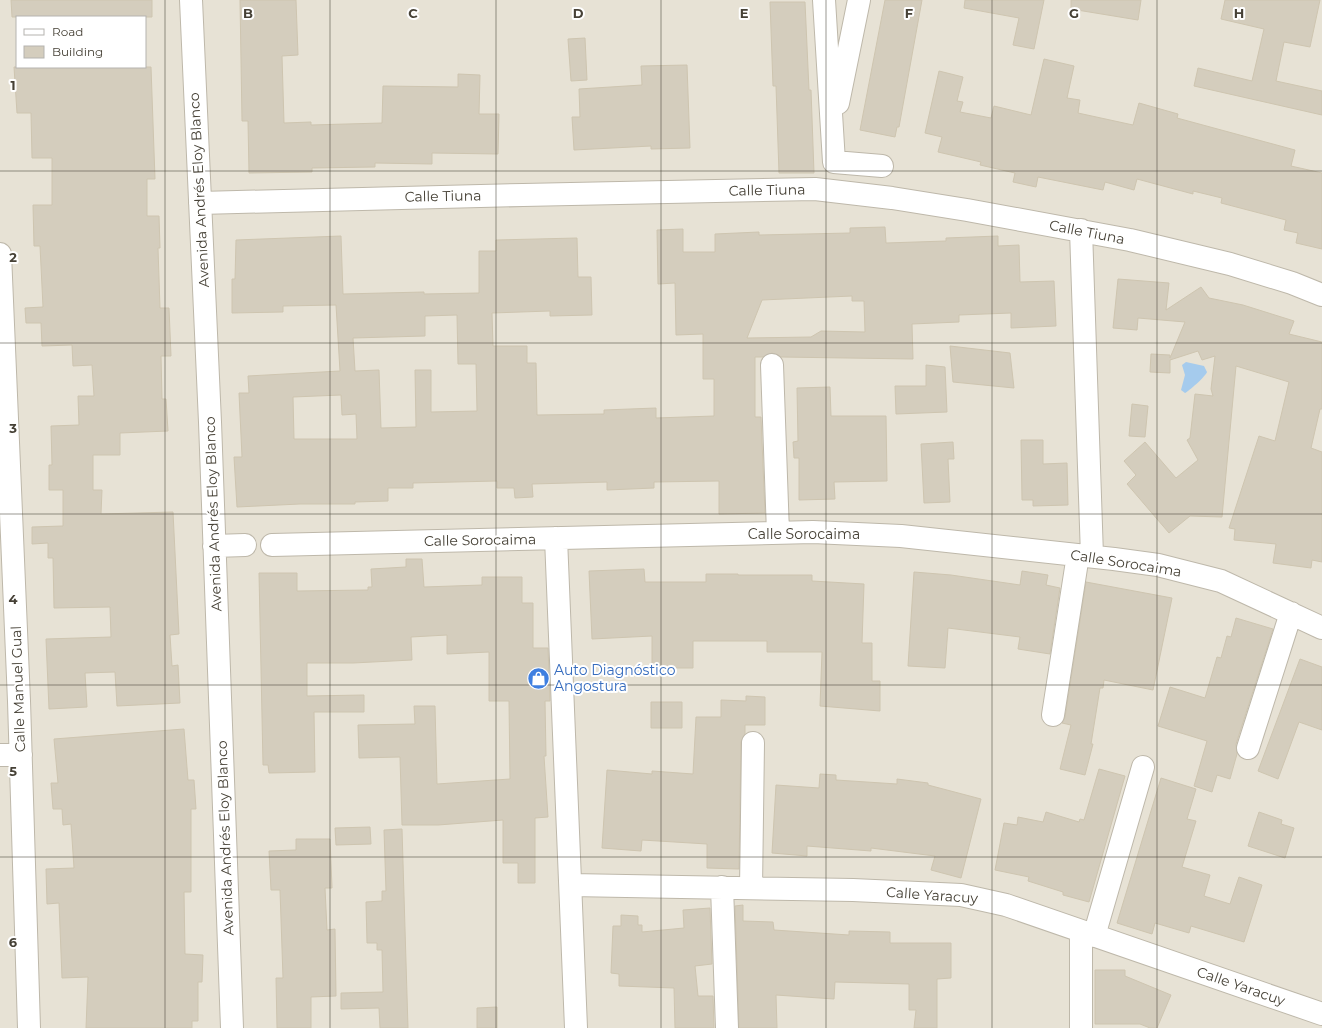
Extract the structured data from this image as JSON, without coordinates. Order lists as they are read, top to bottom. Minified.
{"streets":{"street":["Avenida Andrés Eloy Blanco","Calle Tiuna","Calle Sorocaima","Calle Manuel Gual","Calle Yaracuy"]},"crossings":[["Avenida Andrés Eloy Blanco","Calle Tiuna"]],"places":{"shop":["Auto Diagnóstico Angostura"]},"legend":["Road","Building"],"grid":{"columns":["B","C","D","E","F","G","H"],"rows":["1","2","3","4","5","6"]}}
